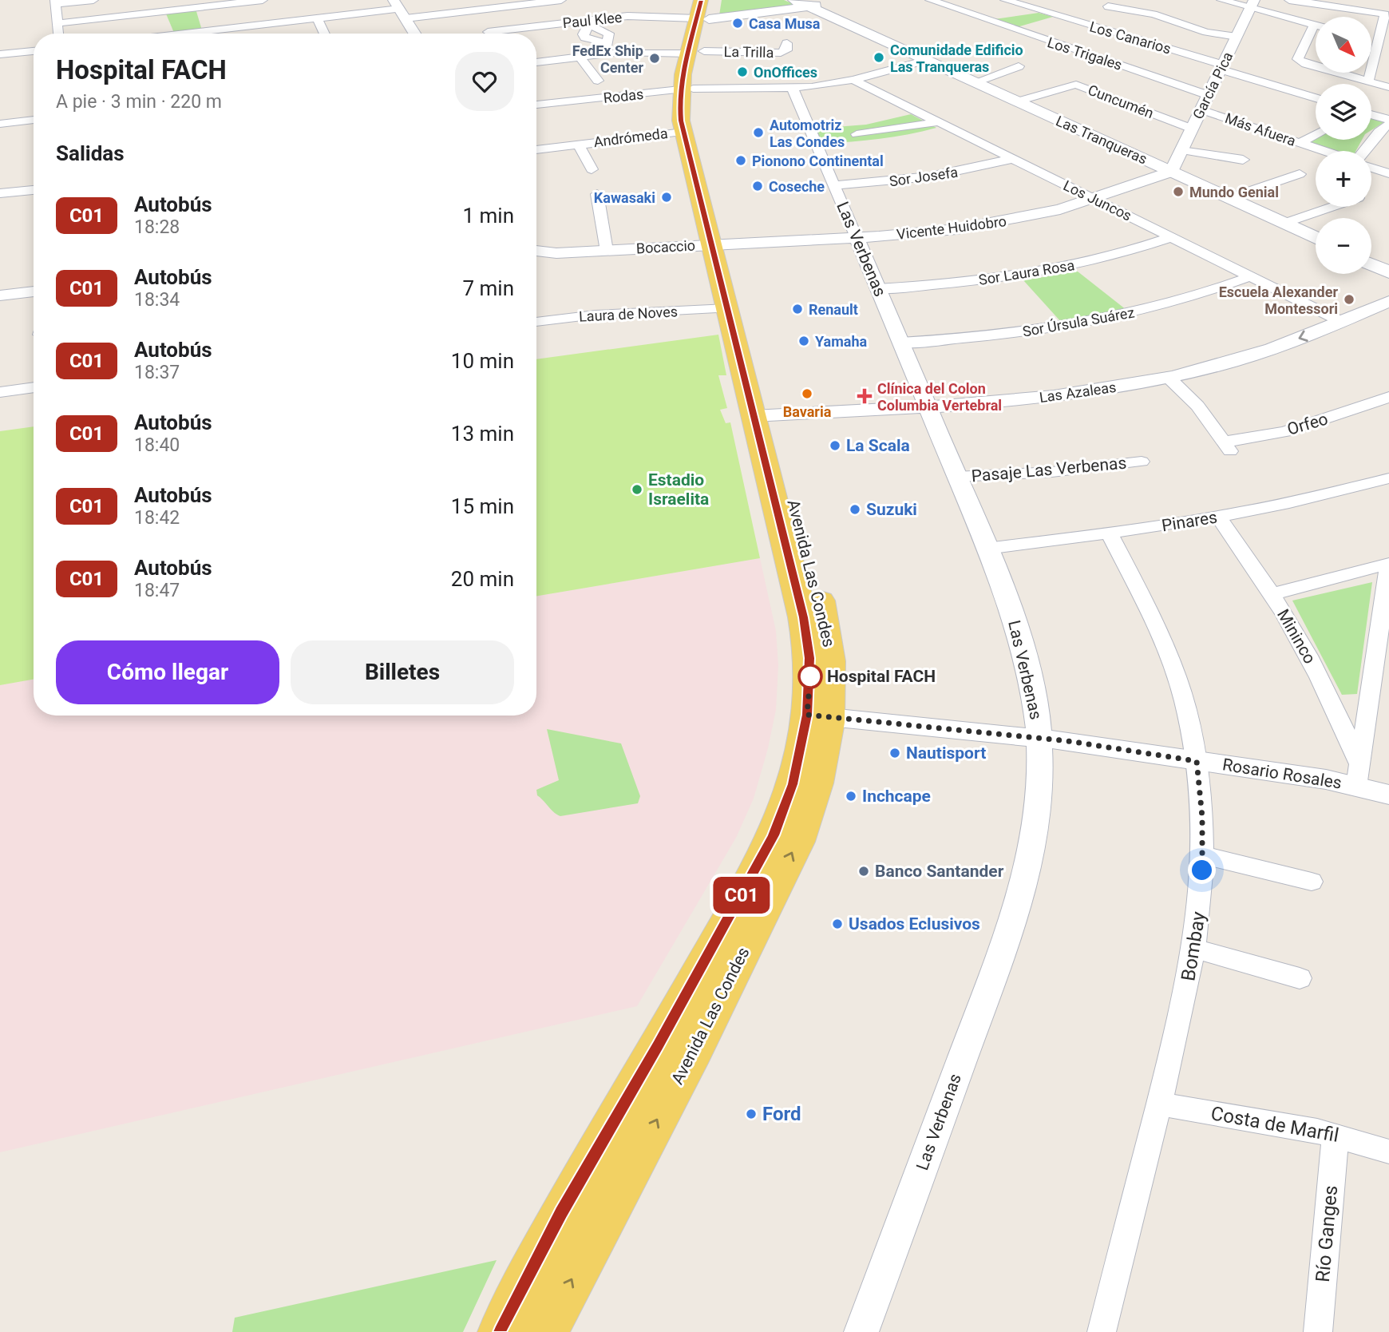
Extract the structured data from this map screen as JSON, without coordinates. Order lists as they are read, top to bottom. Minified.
{"streets":{"main road":["Las Tranqueras","Avenida Las Condes"],"street":["Paul Klee","Los Canarios","La Trilla","Los Trigales","García Pica","Rodas","Cuncumén","Más Afuera","Andrómeda","Sor Josefa","Los Juncos","Vicente Huidobro","Bocaccio","Las Verbenas","Sor Laura Rosa","Laura de Noves","Sor Úrsula Suárez","Las Azaleas","Orfeo","Pasaje Las Verbenas","Pinares","Mininco","Rosario Rosales","Bombay","Costa de Marfil","Río Ganges"]},"crossings":[["Paul Klee","Avenida Las Condes"],["Los Canarios","Los Trigales"],["Los Canarios","García Pica"],["La Trilla","Avenida Las Condes"],["Los Trigales","García Pica"],["García Pica","Cuncumén"],["García Pica","Más Afuera"],["García Pica","Las Tranqueras"],["García Pica","Vicente Huidobro"],["Rodas","Las Tranqueras"],["Rodas","Los Juncos"],["Rodas","Las Verbenas"],["Rodas","Avenida Las Condes"],["Cuncumén","Las Tranqueras"],["Andrómeda","Avenida Las Condes"],["Las Tranqueras","Vicente Huidobro"],["Sor Josefa","Los Juncos"],["Sor Josefa","Las Verbenas"],["Los Juncos","Vicente Huidobro"],["Los Juncos","Sor Laura Rosa"],["Los Juncos","Sor Úrsula Suárez"],["Los Juncos","Las Azaleas"],["Vicente Huidobro","Bocaccio"],["Vicente Huidobro","Las Verbenas"],["Vicente Huidobro","Avenida Las Condes"],["Bocaccio","Avenida Las Condes"],["Las Verbenas","Sor Laura Rosa"],["Las Verbenas","Sor Úrsula Suárez"],["Las Verbenas","Las Azaleas"],["Las Verbenas","Pasaje Las Verbenas"],["Las Verbenas","Pinares"],["Las Verbenas","Rosario Rosales"],["Laura de Noves","Avenida Las Condes"],["Las Azaleas","Orfeo"],["Las Azaleas","Avenida Las Condes"],["Pinares","Mininco"],["Pinares","Bombay"],["Avenida Las Condes","Rosario Rosales"],["Mininco","Rosario Rosales"],["Rosario Rosales","Bombay"],["Bombay","Costa de Marfil"],["Costa de Marfil","Río Ganges"]],"places":{"other":["Casa Musa","Comunidade Edificio Las Tranqueras","FedEx Ship Center","OnOffices","Automotriz Las Condes","Pionono Continental","Coseche","Mundo Genial","Kawasaki","Escuela Alexander Montessori","Renault","Yamaha","Bavaria","La Scala","Estadio Israelita","Suzuki","Hospital FACH","Nautisport","Inchcape","Banco Santander","Usados Eclusivos","Ford"],"health":["Clínica del Colon Columbia Vertebral"]},"lines":["bus line C01"],"north":"bottom right","page":{"on_map":"C01","map_buttons":["+","−"],"heading":[["Hospital FACH","A pie · 3 min · 220 m"],"Salidas"],"list":[{"mark":"C01","name":"Autobús","note":"18:28","value":"1 min"},{"mark":"C01","name":"Autobús","note":"18:34","value":"7 min"},{"mark":"C01","name":"Autobús","note":"18:37","value":"10 min"},{"mark":"C01","name":"Autobús","note":"18:40","value":"13 min"},{"mark":"C01","name":"Autobús","note":"18:42","value":"15 min"},{"mark":"C01","name":"Autobús","note":"18:47","value":"20 min"}],"buttons":["Cómo llegar","Billetes"]}}
